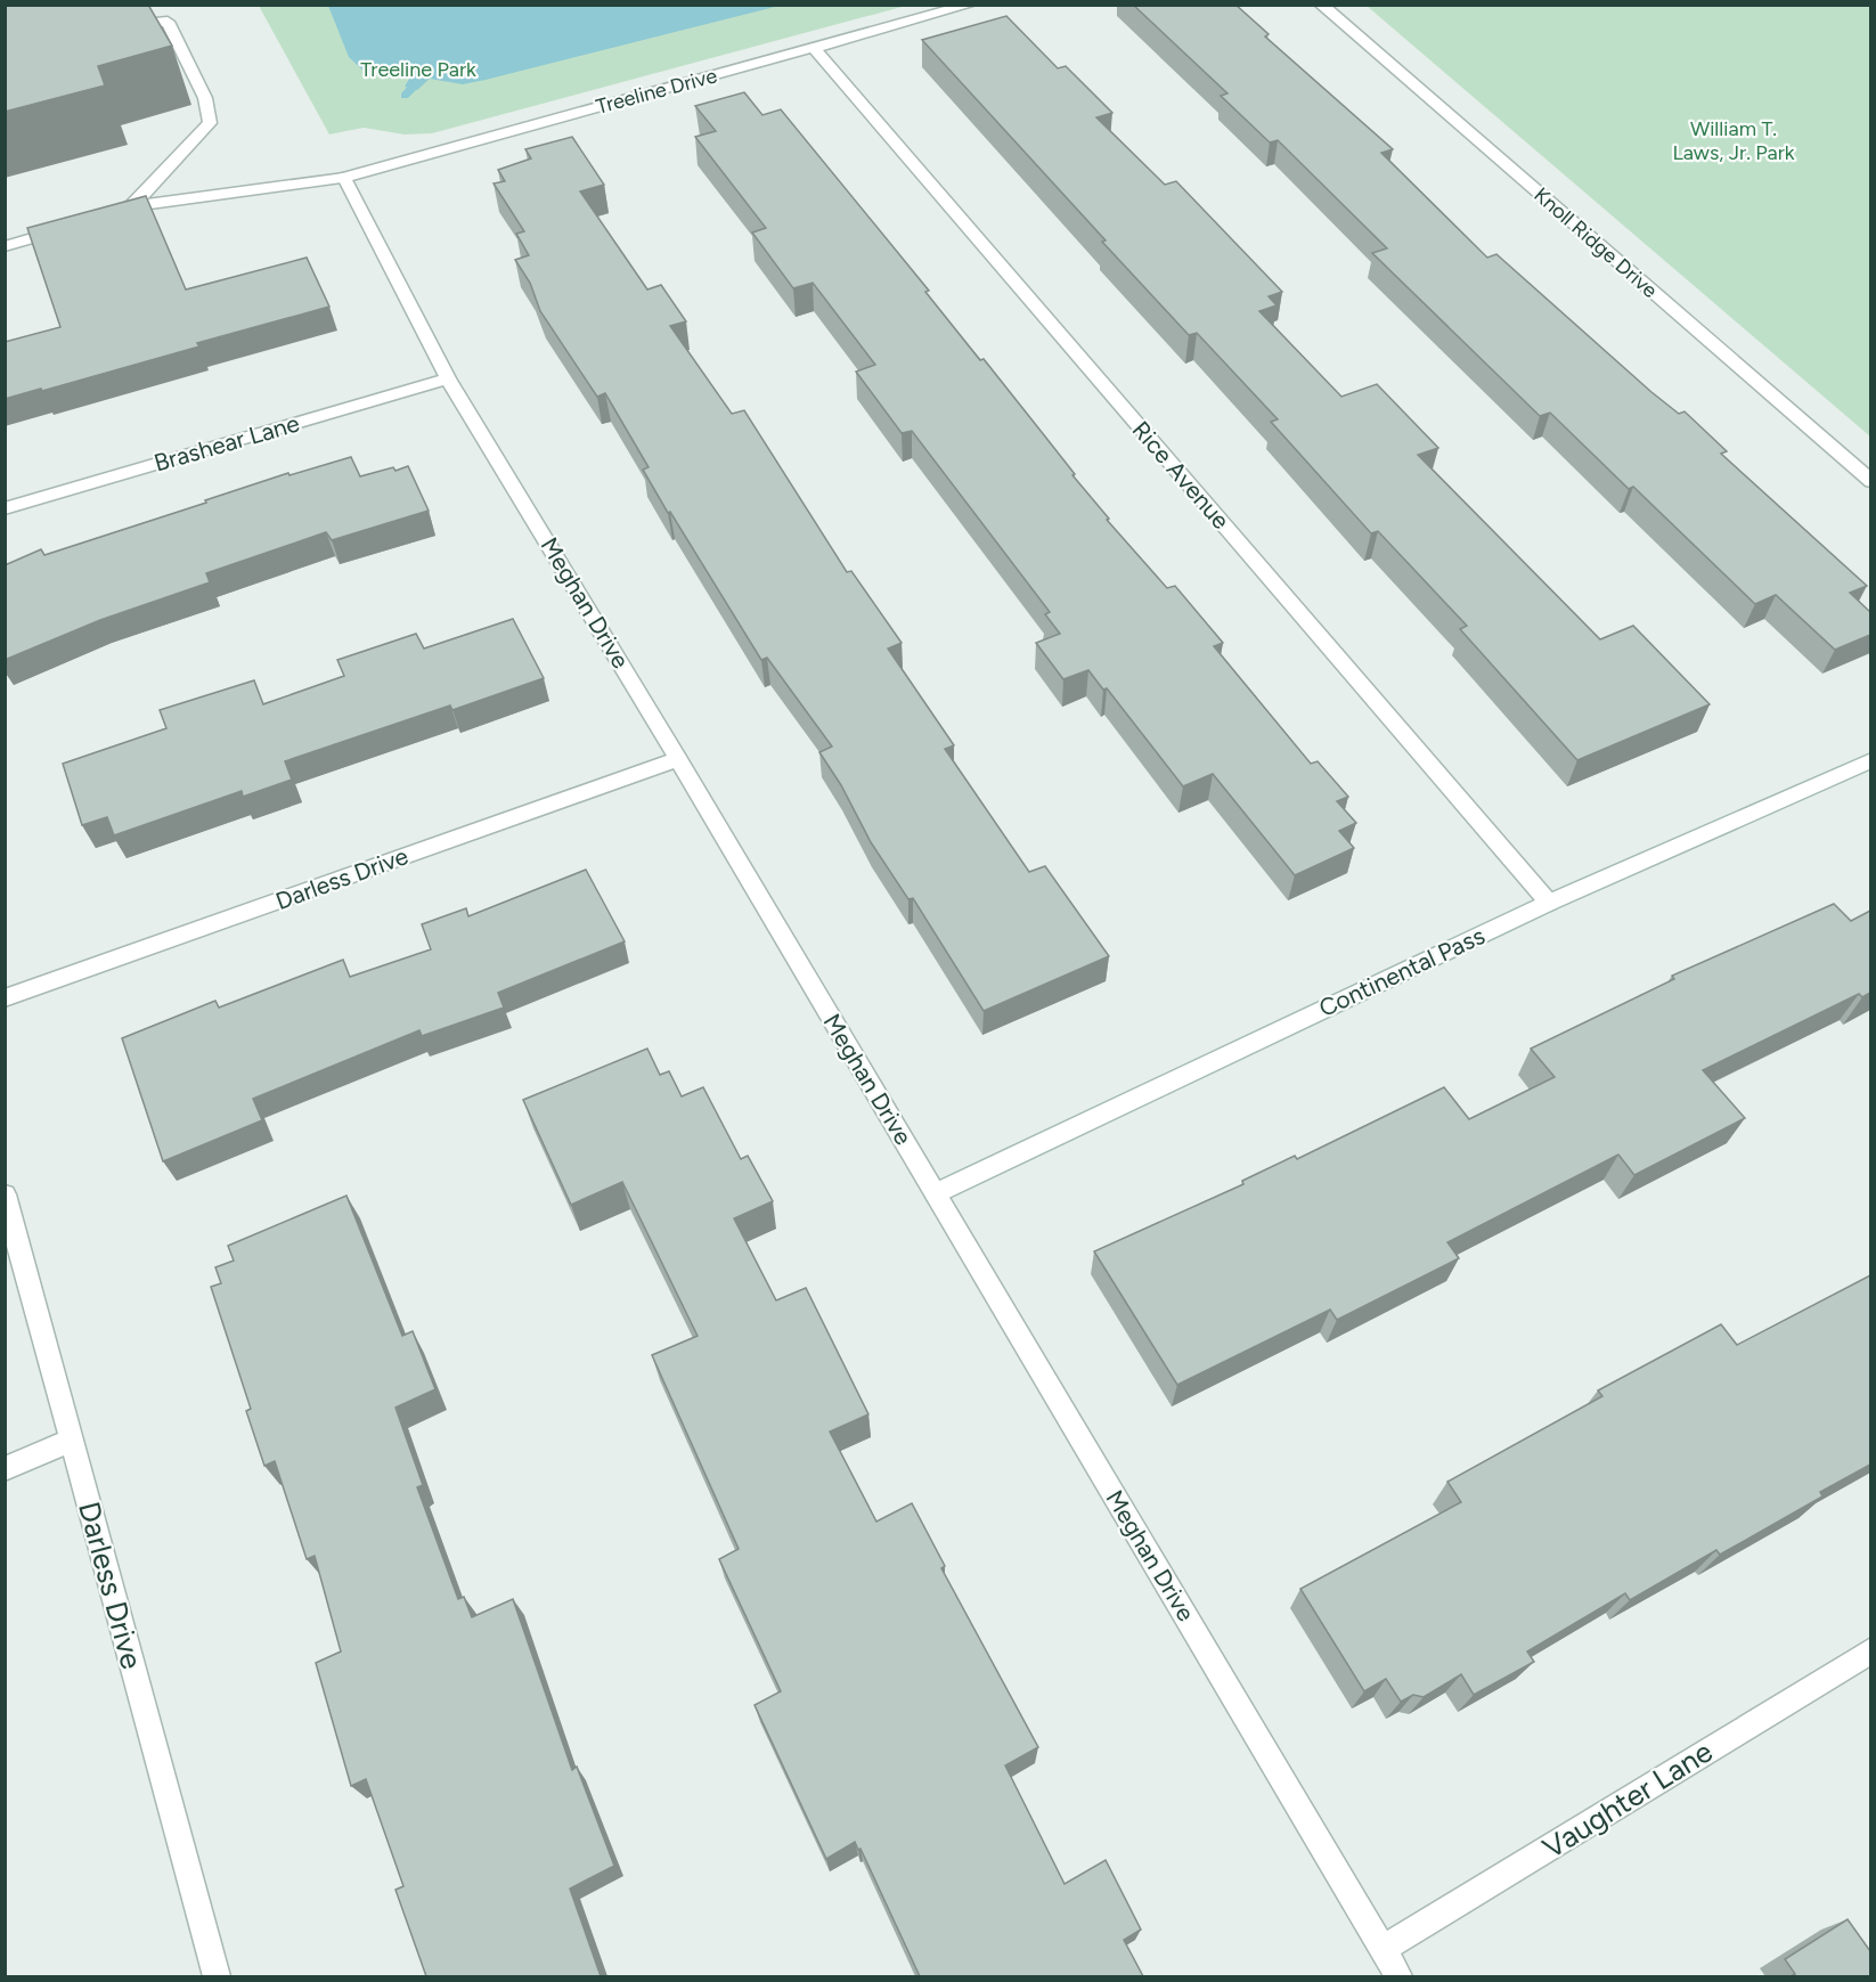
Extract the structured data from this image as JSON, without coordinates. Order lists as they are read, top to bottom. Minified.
{"streets":{"street":["Treeline Drive","Knoll Ridge Drive","Brashear Lane","Rice Avenue","Meghan Drive","Darless Drive","Continental Pass","Vaughter Lane"]},"crossings":[["Treeline Drive","Rice Avenue"],["Treeline Drive","Meghan Drive"],["Brashear Lane","Meghan Drive"],["Rice Avenue","Continental Pass"],["Meghan Drive","Darless Drive"],["Meghan Drive","Continental Pass"],["Meghan Drive","Vaughter Lane"]],"parks":["Treeline Park","William T. Laws, Jr. Park"]}
